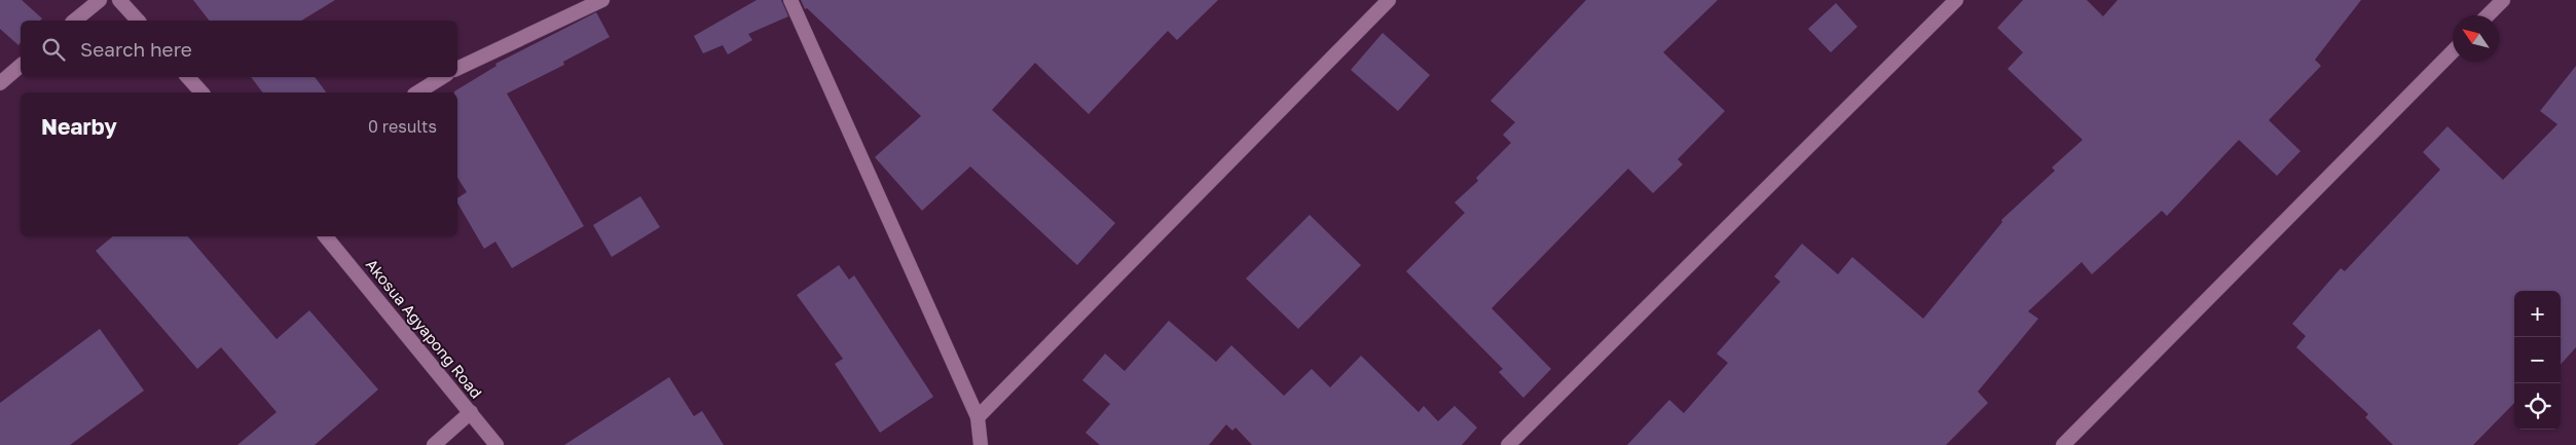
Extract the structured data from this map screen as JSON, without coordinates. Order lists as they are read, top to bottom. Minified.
{"streets":{"street":["Akosua Agyapong Road"]},"north":"top left","page":{"search":"Search here","heading":["Nearby","0 results"],"map_buttons":["+","−"]}}
